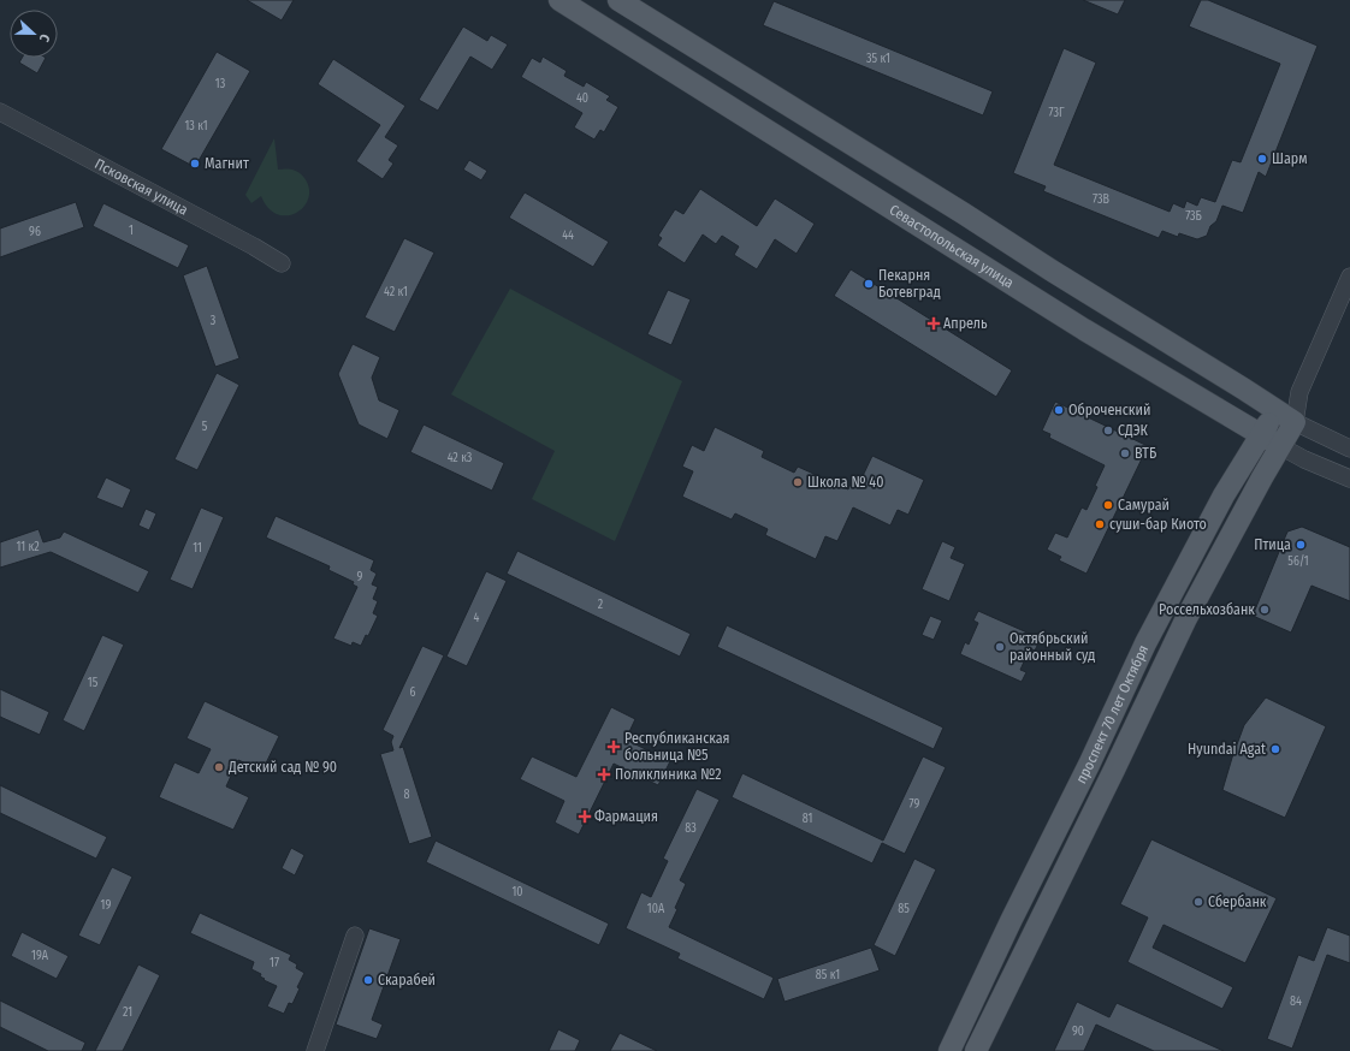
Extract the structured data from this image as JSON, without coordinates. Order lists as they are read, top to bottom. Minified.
{"streets":{"main road":["Севастопольская улица","проспект 70 лет Октября"],"street":["Псковская улица"]},"crossings":[["Севастопольская улица","проспект 70 лет Октября"]],"places":{"other":["Шарм","Магнит","Пекарня Ботевград","Оброченский","СДЭК","ВТБ","Школа № 40","Самурай","суши-бар Киото","Птица","Россельхозбанк","Октябрьский районный суд","Hyundai Agat","Детский сад № 90","Сбербанк","Скарабей"],"health":["Апрель","Республиканская больница №5","Поликлиника №2","Фармация"]},"house_numbers":["35 к1","13","40","73Г","13 к1","73В","73Б","1","96","44","42 к1","3","5","42 к3","11 к2","11","56/1","9","2","4","15","6","8","79","81","83","10","19","10А","85","19А","17","85 к1","84","21","90"],"north":"right"}
